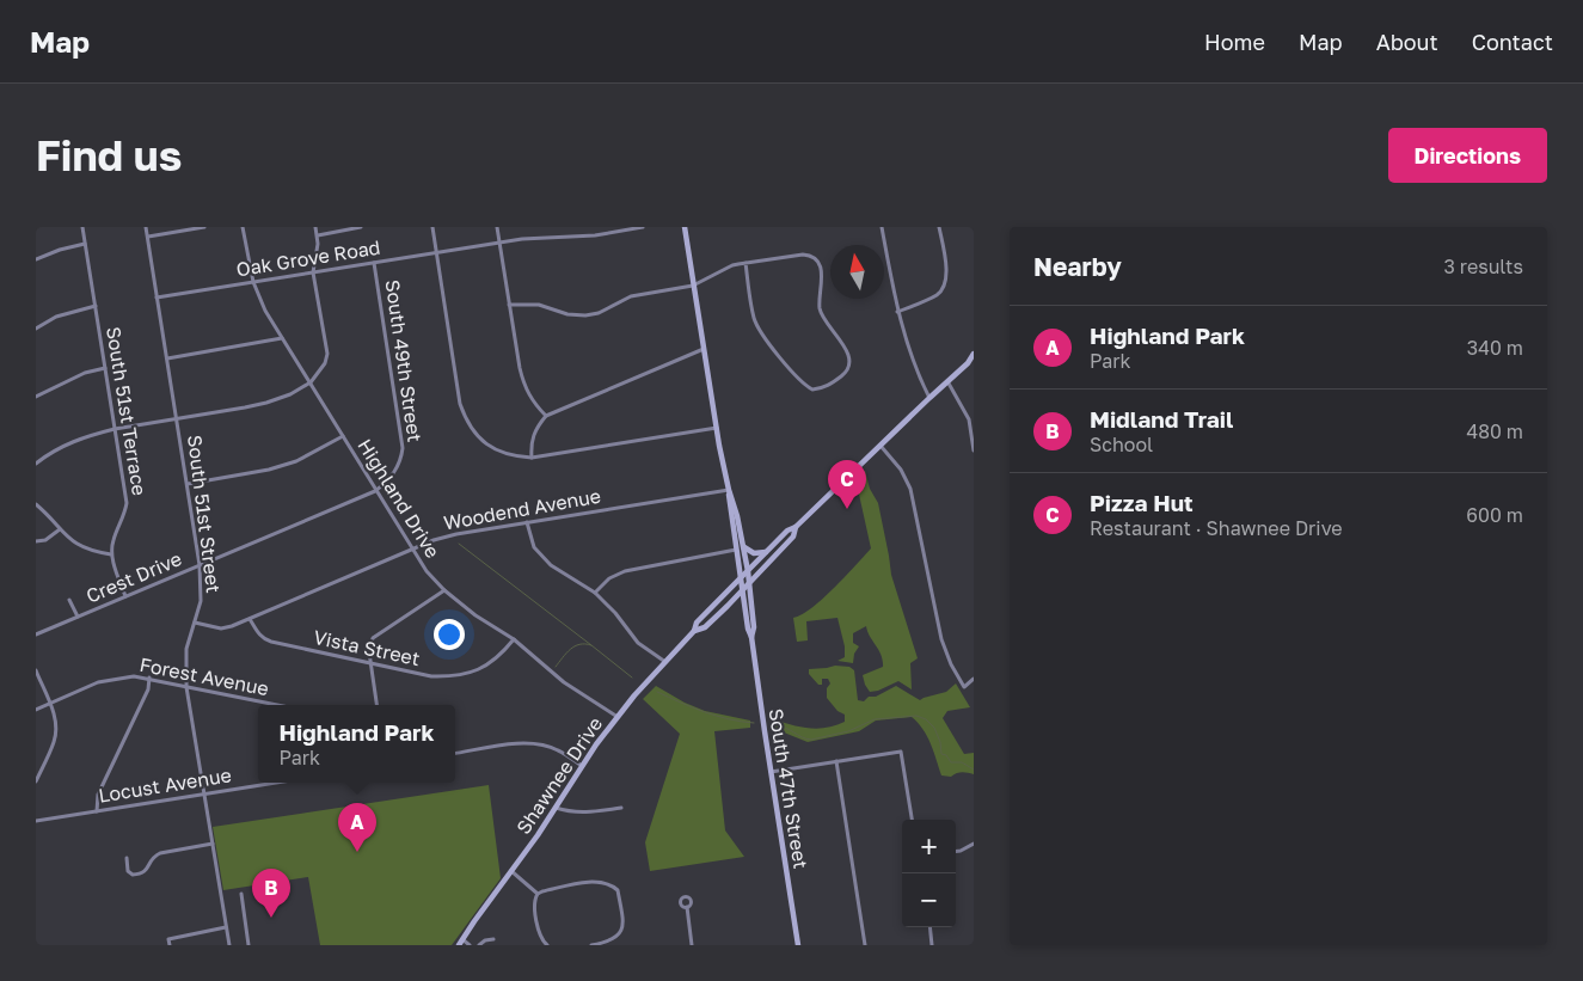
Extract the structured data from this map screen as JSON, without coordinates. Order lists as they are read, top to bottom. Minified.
{"streets":{"main road":["Shawnee Drive","South 47th Street"],"street":["Oak Grove Road","South 49th Street","South 51st Terrace","Highland Drive","Woodend Avenue","South 51st Street","Crest Drive","Vista Street","Forest Avenue","Locust Avenue"]},"crossings":[["Oak Grove Road","South 49th Street"],["Oak Grove Road","Highland Drive"],["Oak Grove Road","South 51st Street"],["South 49th Street","Highland Drive"],["South 49th Street","Crest Drive"],["Highland Drive","Woodend Avenue"],["Highland Drive","Crest Drive"],["Highland Drive","Vista Street"],["Highland Drive","Shawnee Drive"],["Woodend Avenue","South 51st Street"],["Woodend Avenue","Vista Street"],["Woodend Avenue","South 47th Street"],["South 51st Street","Crest Drive"],["South 51st Street","Forest Avenue"],["South 51st Street","Locust Avenue"],["Shawnee Drive","South 47th Street"]],"north":"top","page":{"header":"Map","nav":["Home","Map","About","Contact"],"buttons":"Directions","title":"Find us","heading":["Nearby","3 results"],"list":[{"mark":"A","name":"Highland Park","note":"Park","value":"340 m"},{"mark":"B","name":"Midland Trail","note":"School","value":"480 m"},{"mark":"C","name":"Pizza Hut","note":"Restaurant · Shawnee Drive","value":"600 m"}],"pins":["C","A","B"],"popup":["Highland Park","Park"],"map_buttons":["+","−"]}}
